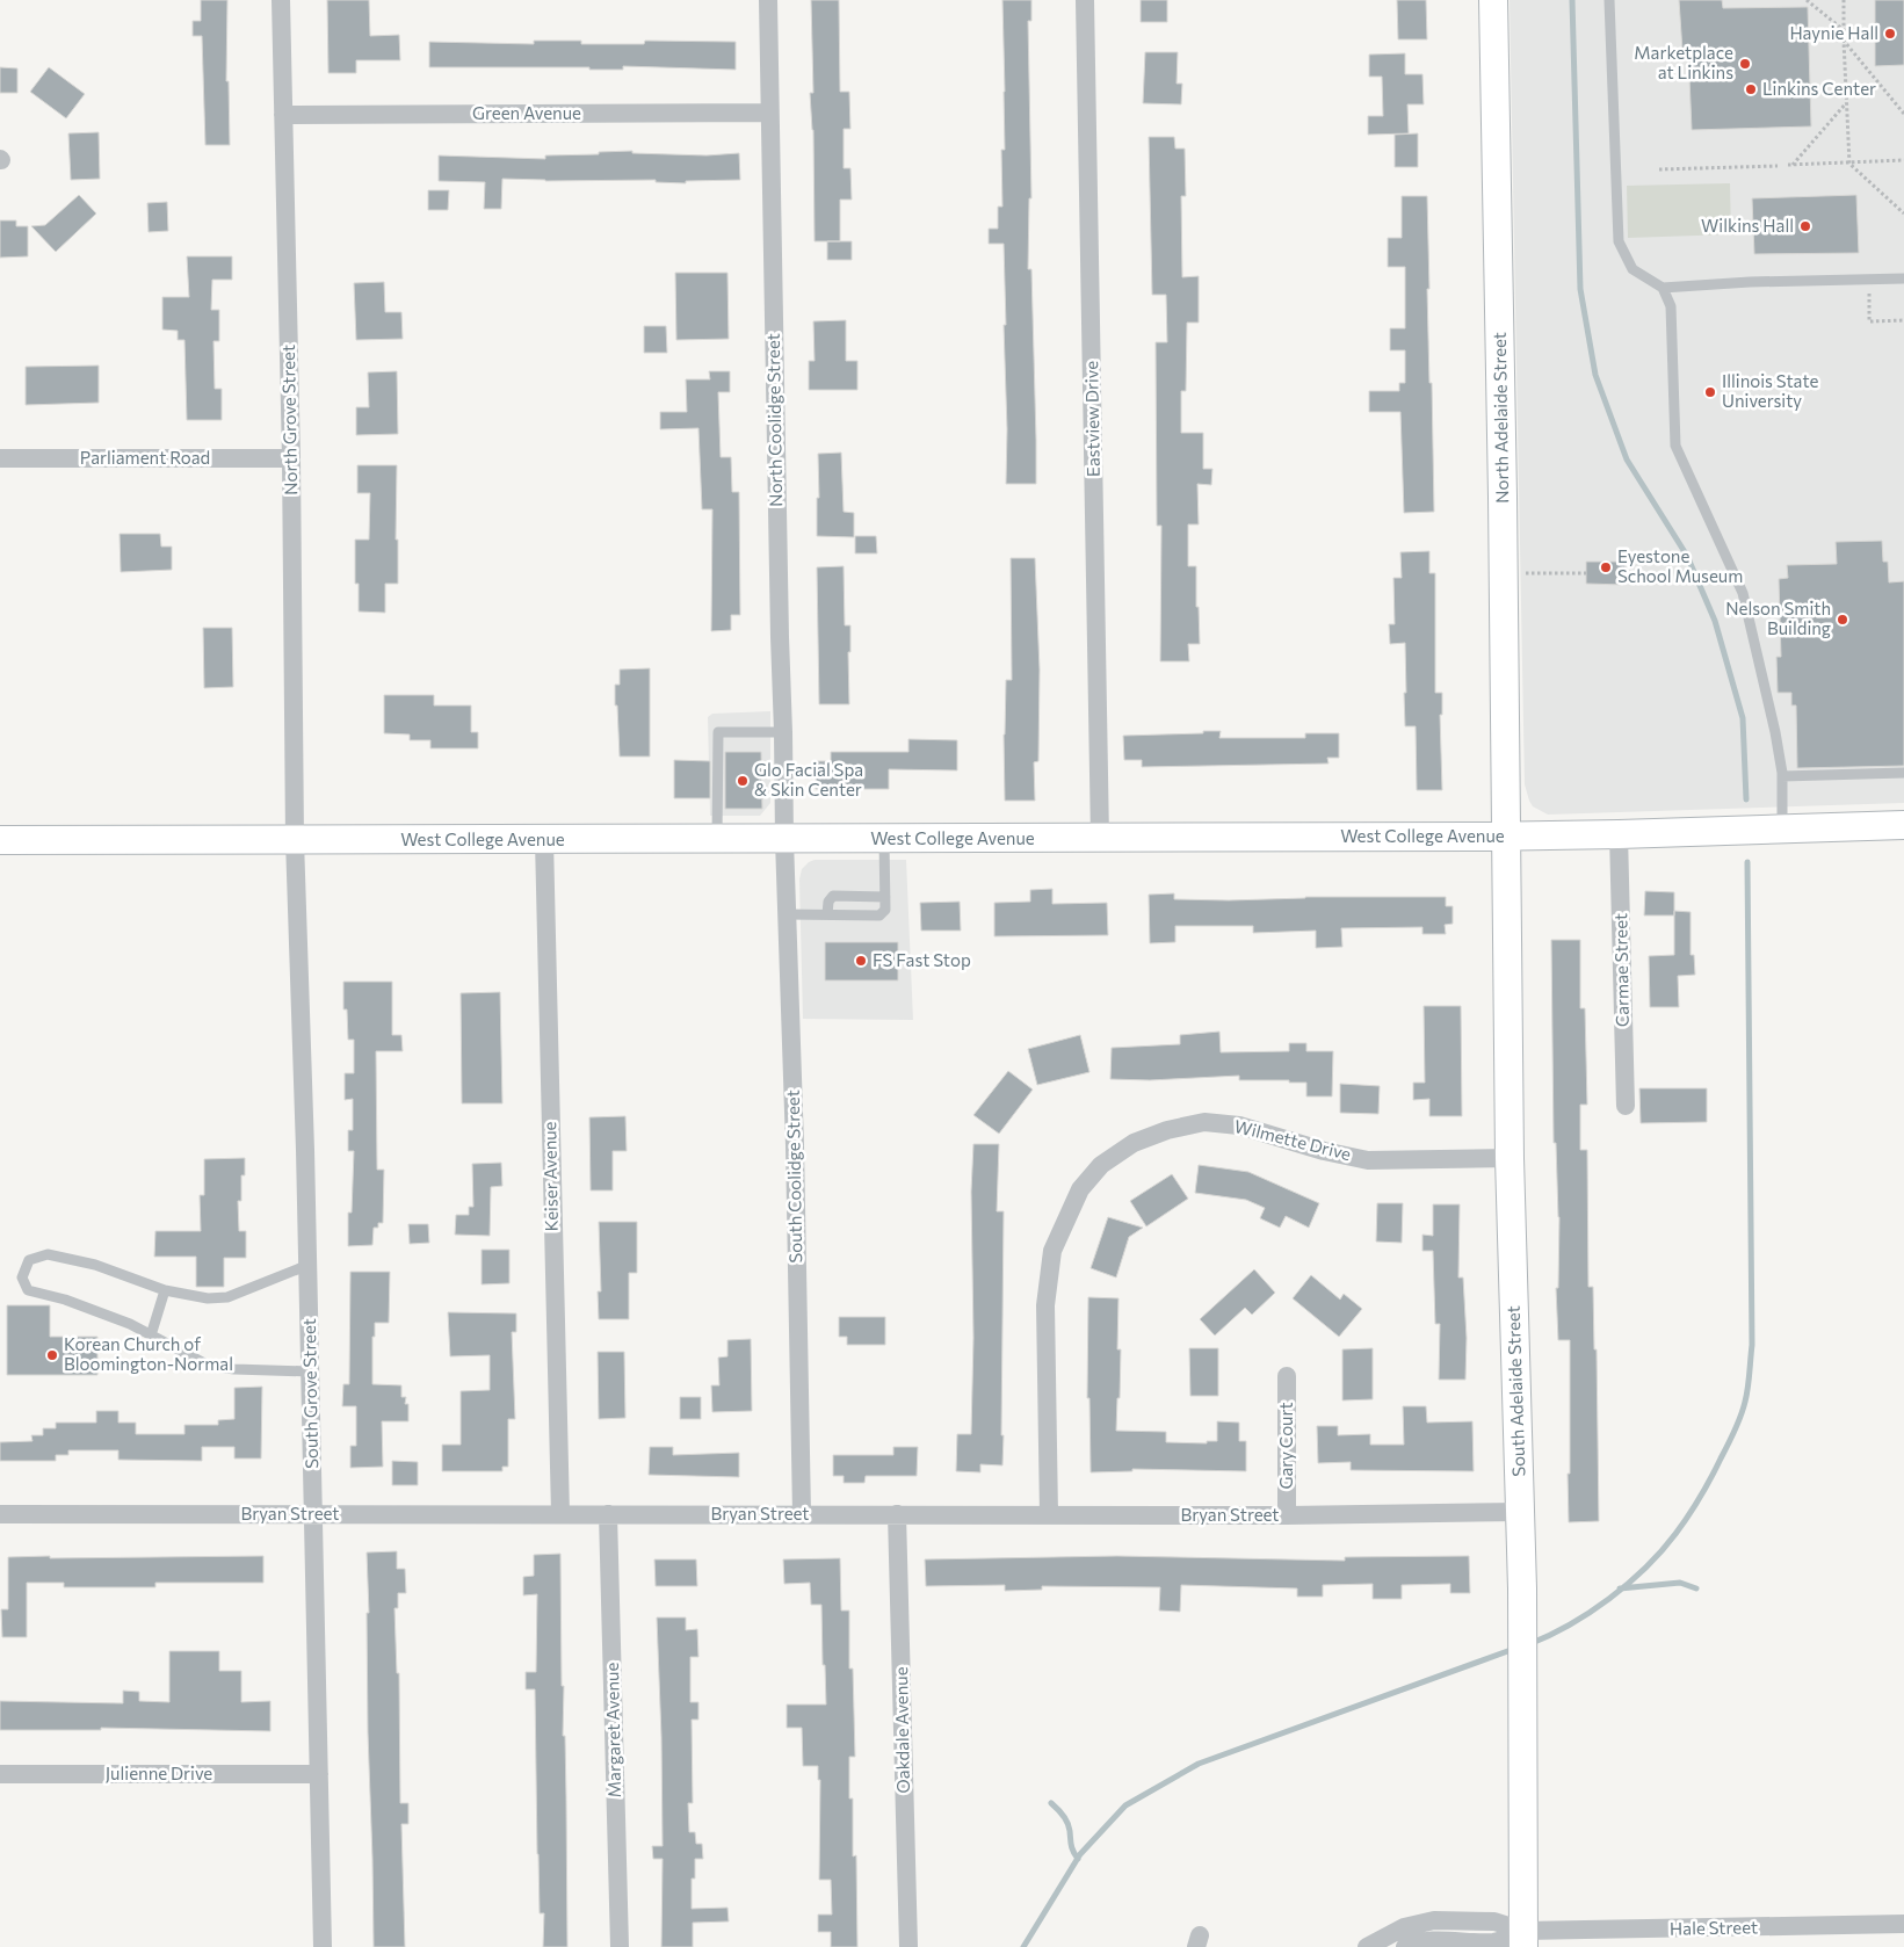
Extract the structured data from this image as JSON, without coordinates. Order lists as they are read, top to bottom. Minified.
{"streets":{"main road":["North Adelaide Street","West College Avenue","South Adelaide Street"],"street":["Green Avenue","Eastview Drive","North Grove Street","North Coolidge Street","Parliament Road","Carmae Street","Wilmette Drive","Keiser Avenue","South Coolidge Street","South Grove Street","Gary Court","Bryan Street","Margaret Avenue","Oakdale Avenue","Julienne Drive","Hale Street"]},"crossings":[["Green Avenue","North Grove Street"],["Green Avenue","North Coolidge Street"],["North Adelaide Street","West College Avenue"],["North Adelaide Street","South Adelaide Street"],["Eastview Drive","West College Avenue"],["North Grove Street","Parliament Road"],["North Grove Street","West College Avenue"],["North Grove Street","South Grove Street"],["North Coolidge Street","West College Avenue"],["North Coolidge Street","South Coolidge Street"],["West College Avenue","Carmae Street"],["West College Avenue","Keiser Avenue"],["West College Avenue","South Coolidge Street"],["West College Avenue","South Adelaide Street"],["West College Avenue","South Grove Street"],["Wilmette Drive","South Adelaide Street"],["Wilmette Drive","Bryan Street"],["Keiser Avenue","Bryan Street"],["South Coolidge Street","Bryan Street"],["South Adelaide Street","Bryan Street"],["South Adelaide Street","Hale Street"],["South Grove Street","Bryan Street"],["South Grove Street","Julienne Drive"],["Gary Court","Bryan Street"],["Bryan Street","Margaret Avenue"],["Bryan Street","Oakdale Avenue"]],"places":["Haynie Hall","Marketplace at Linkins","Linkins Center","Wilkins Hall","Illinois State University","Eyestone School Museum","Nelson Smith Building","Glo Facial Spa & Skin Center","FS Fast Stop","Korean Church of Bloomington-Normal"]}
